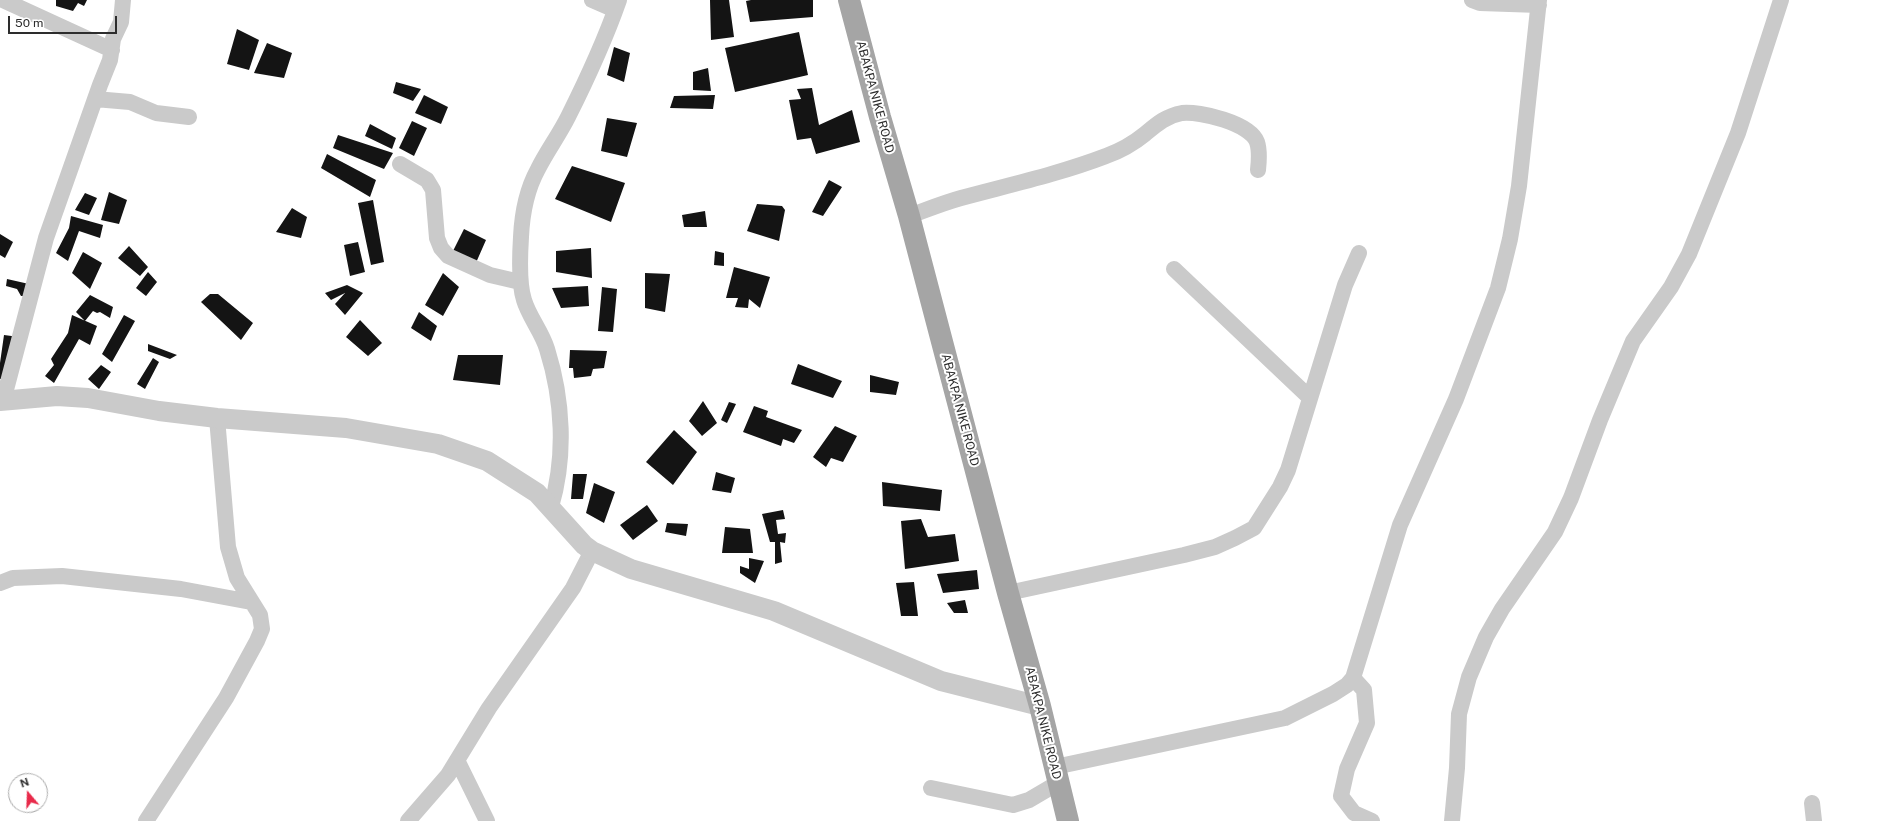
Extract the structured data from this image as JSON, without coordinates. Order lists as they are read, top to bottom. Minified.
{"streets":{"main road":["ABAKPA NIKE ROAD"]},"scale_bar":"50 m","north":"top"}
